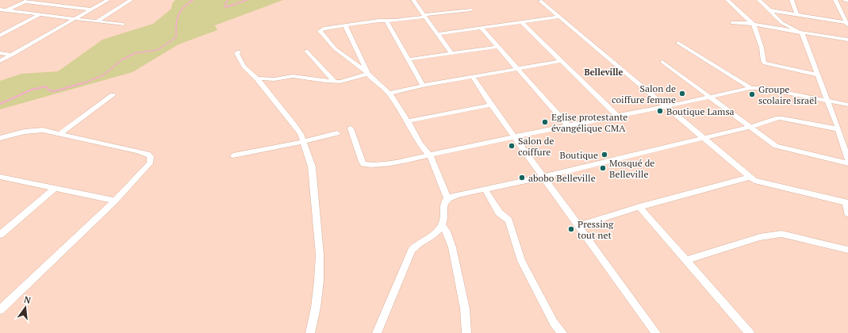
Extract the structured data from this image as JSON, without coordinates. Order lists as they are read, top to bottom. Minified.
{"districts":["Belleville"],"places":["Salon de coiffure femme","Groupe scolaire Israël","Boutique Lamsa","Eglise protestante évangélique CMA","Salon de coiffure","Boutique","Mosqué de Belleville","abobo Belleville","Pressing tout net"],"north":"top"}
